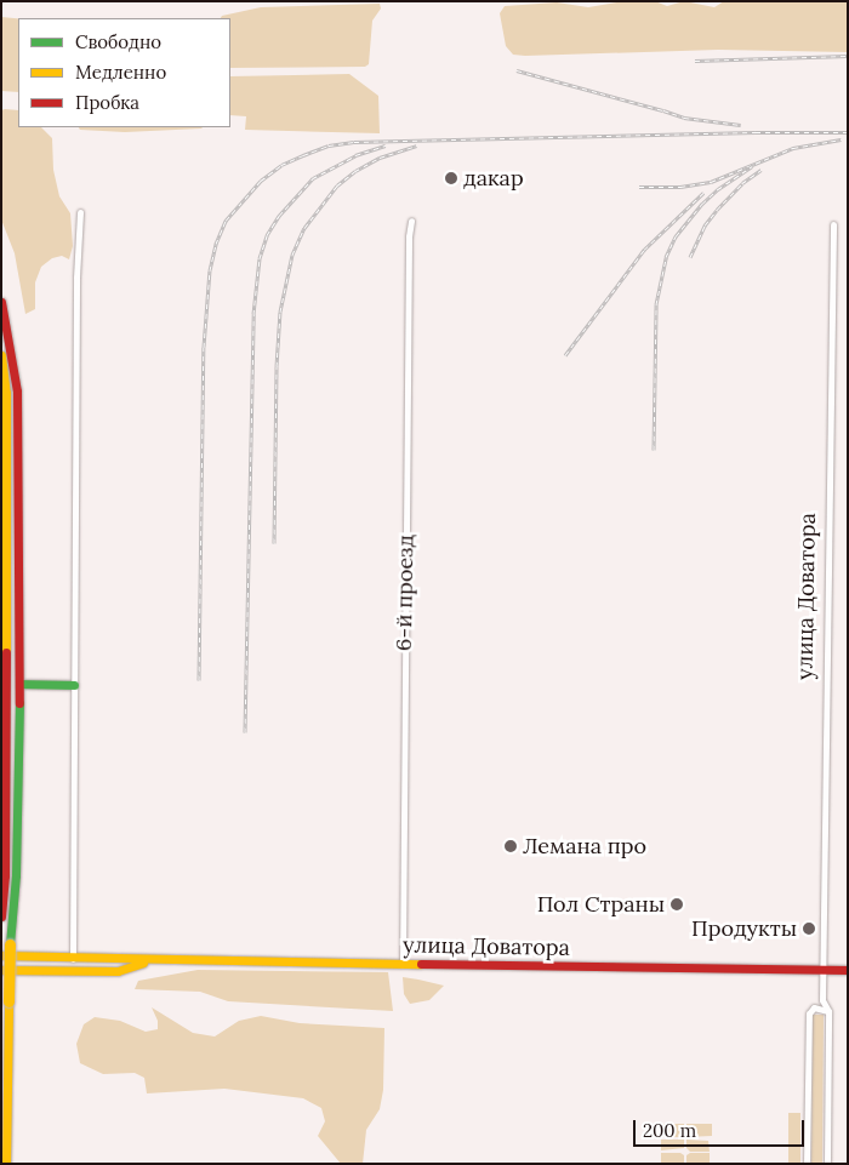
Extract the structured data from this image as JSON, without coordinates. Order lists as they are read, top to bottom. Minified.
{"streets":{"main road":["улица Доватора"],"street":["6-й проезд"]},"crossings":[["6-й проезд","улица Доватора"]],"places":["дакар","Лемана про","Пол Страны","Продукты"],"legend":["Свободно","Медленно","Пробка"],"scale_bar":"200 m"}
